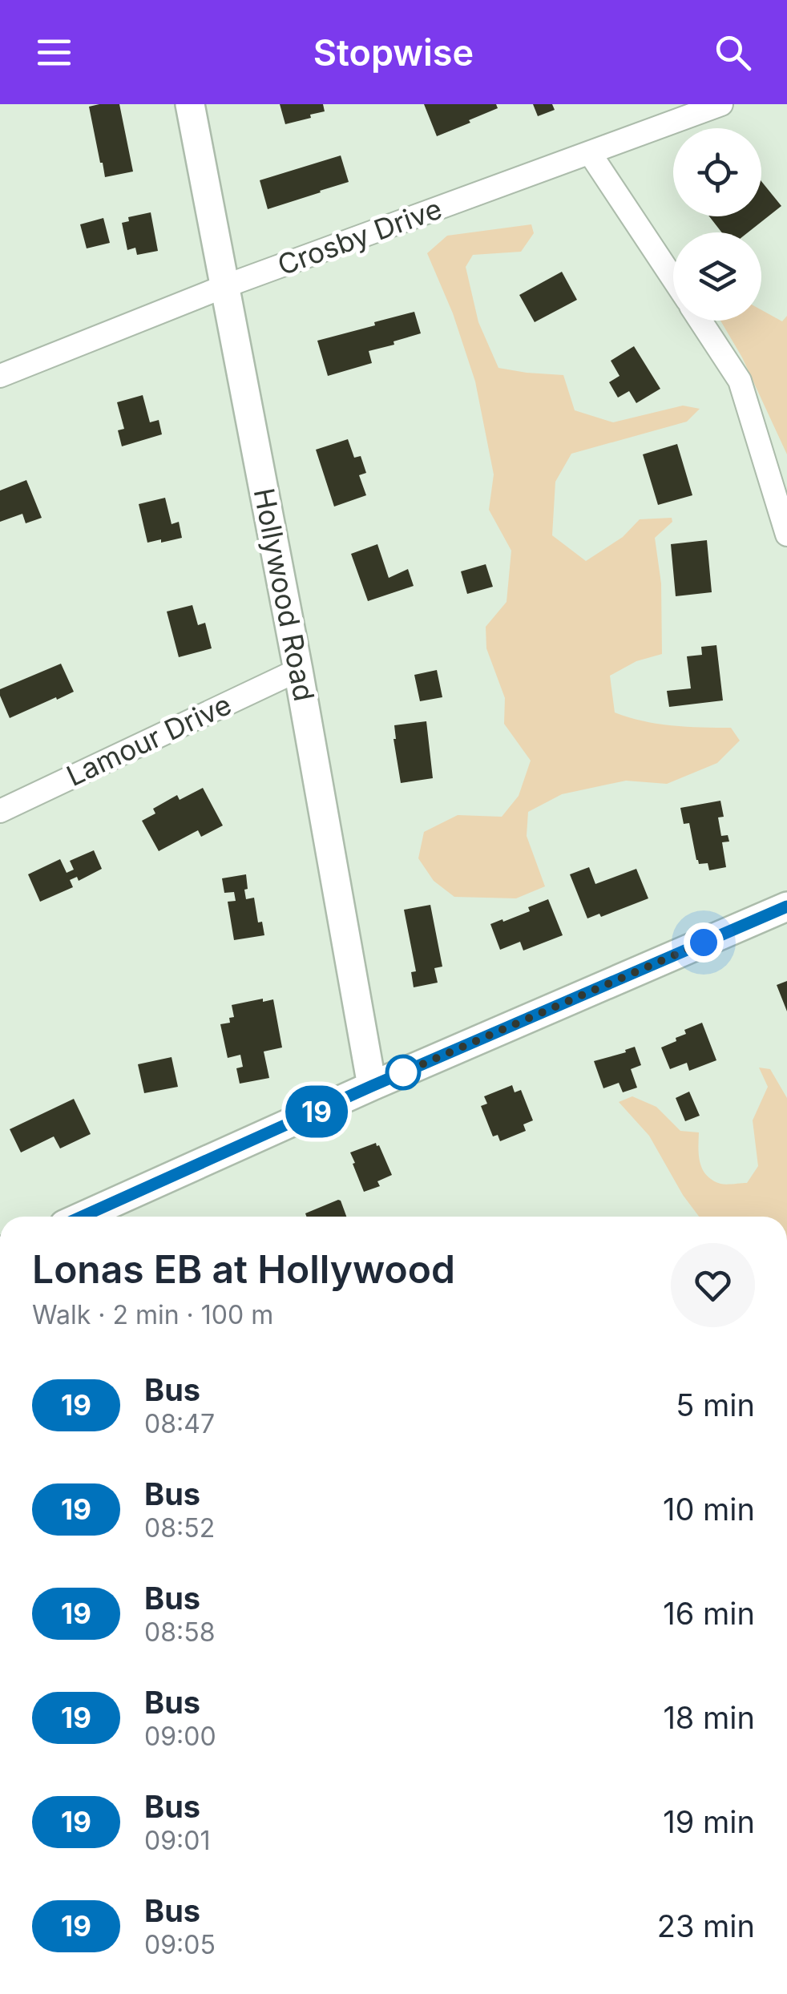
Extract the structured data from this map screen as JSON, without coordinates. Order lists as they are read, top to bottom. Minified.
{"streets":{"street":["Crosby Drive","Hollywood Road","Lamour Drive"]},"crossings":[["Crosby Drive","Hollywood Road"],["Hollywood Road","Lamour Drive"]],"lines":["bus line 19"],"page":{"header":"Stopwise","on_map":"19","heading":["Lonas EB at Hollywood","Walk · 2 min · 100 m"],"list":[{"mark":"19","name":"Bus","note":"08:47","value":"5 min"},{"mark":"19","name":"Bus","note":"08:52","value":"10 min"},{"mark":"19","name":"Bus","note":"08:58","value":"16 min"},{"mark":"19","name":"Bus","note":"09:00","value":"18 min"},{"mark":"19","name":"Bus","note":"09:01","value":"19 min"},{"mark":"19","name":"Bus","note":"09:05","value":"23 min"}]}}
